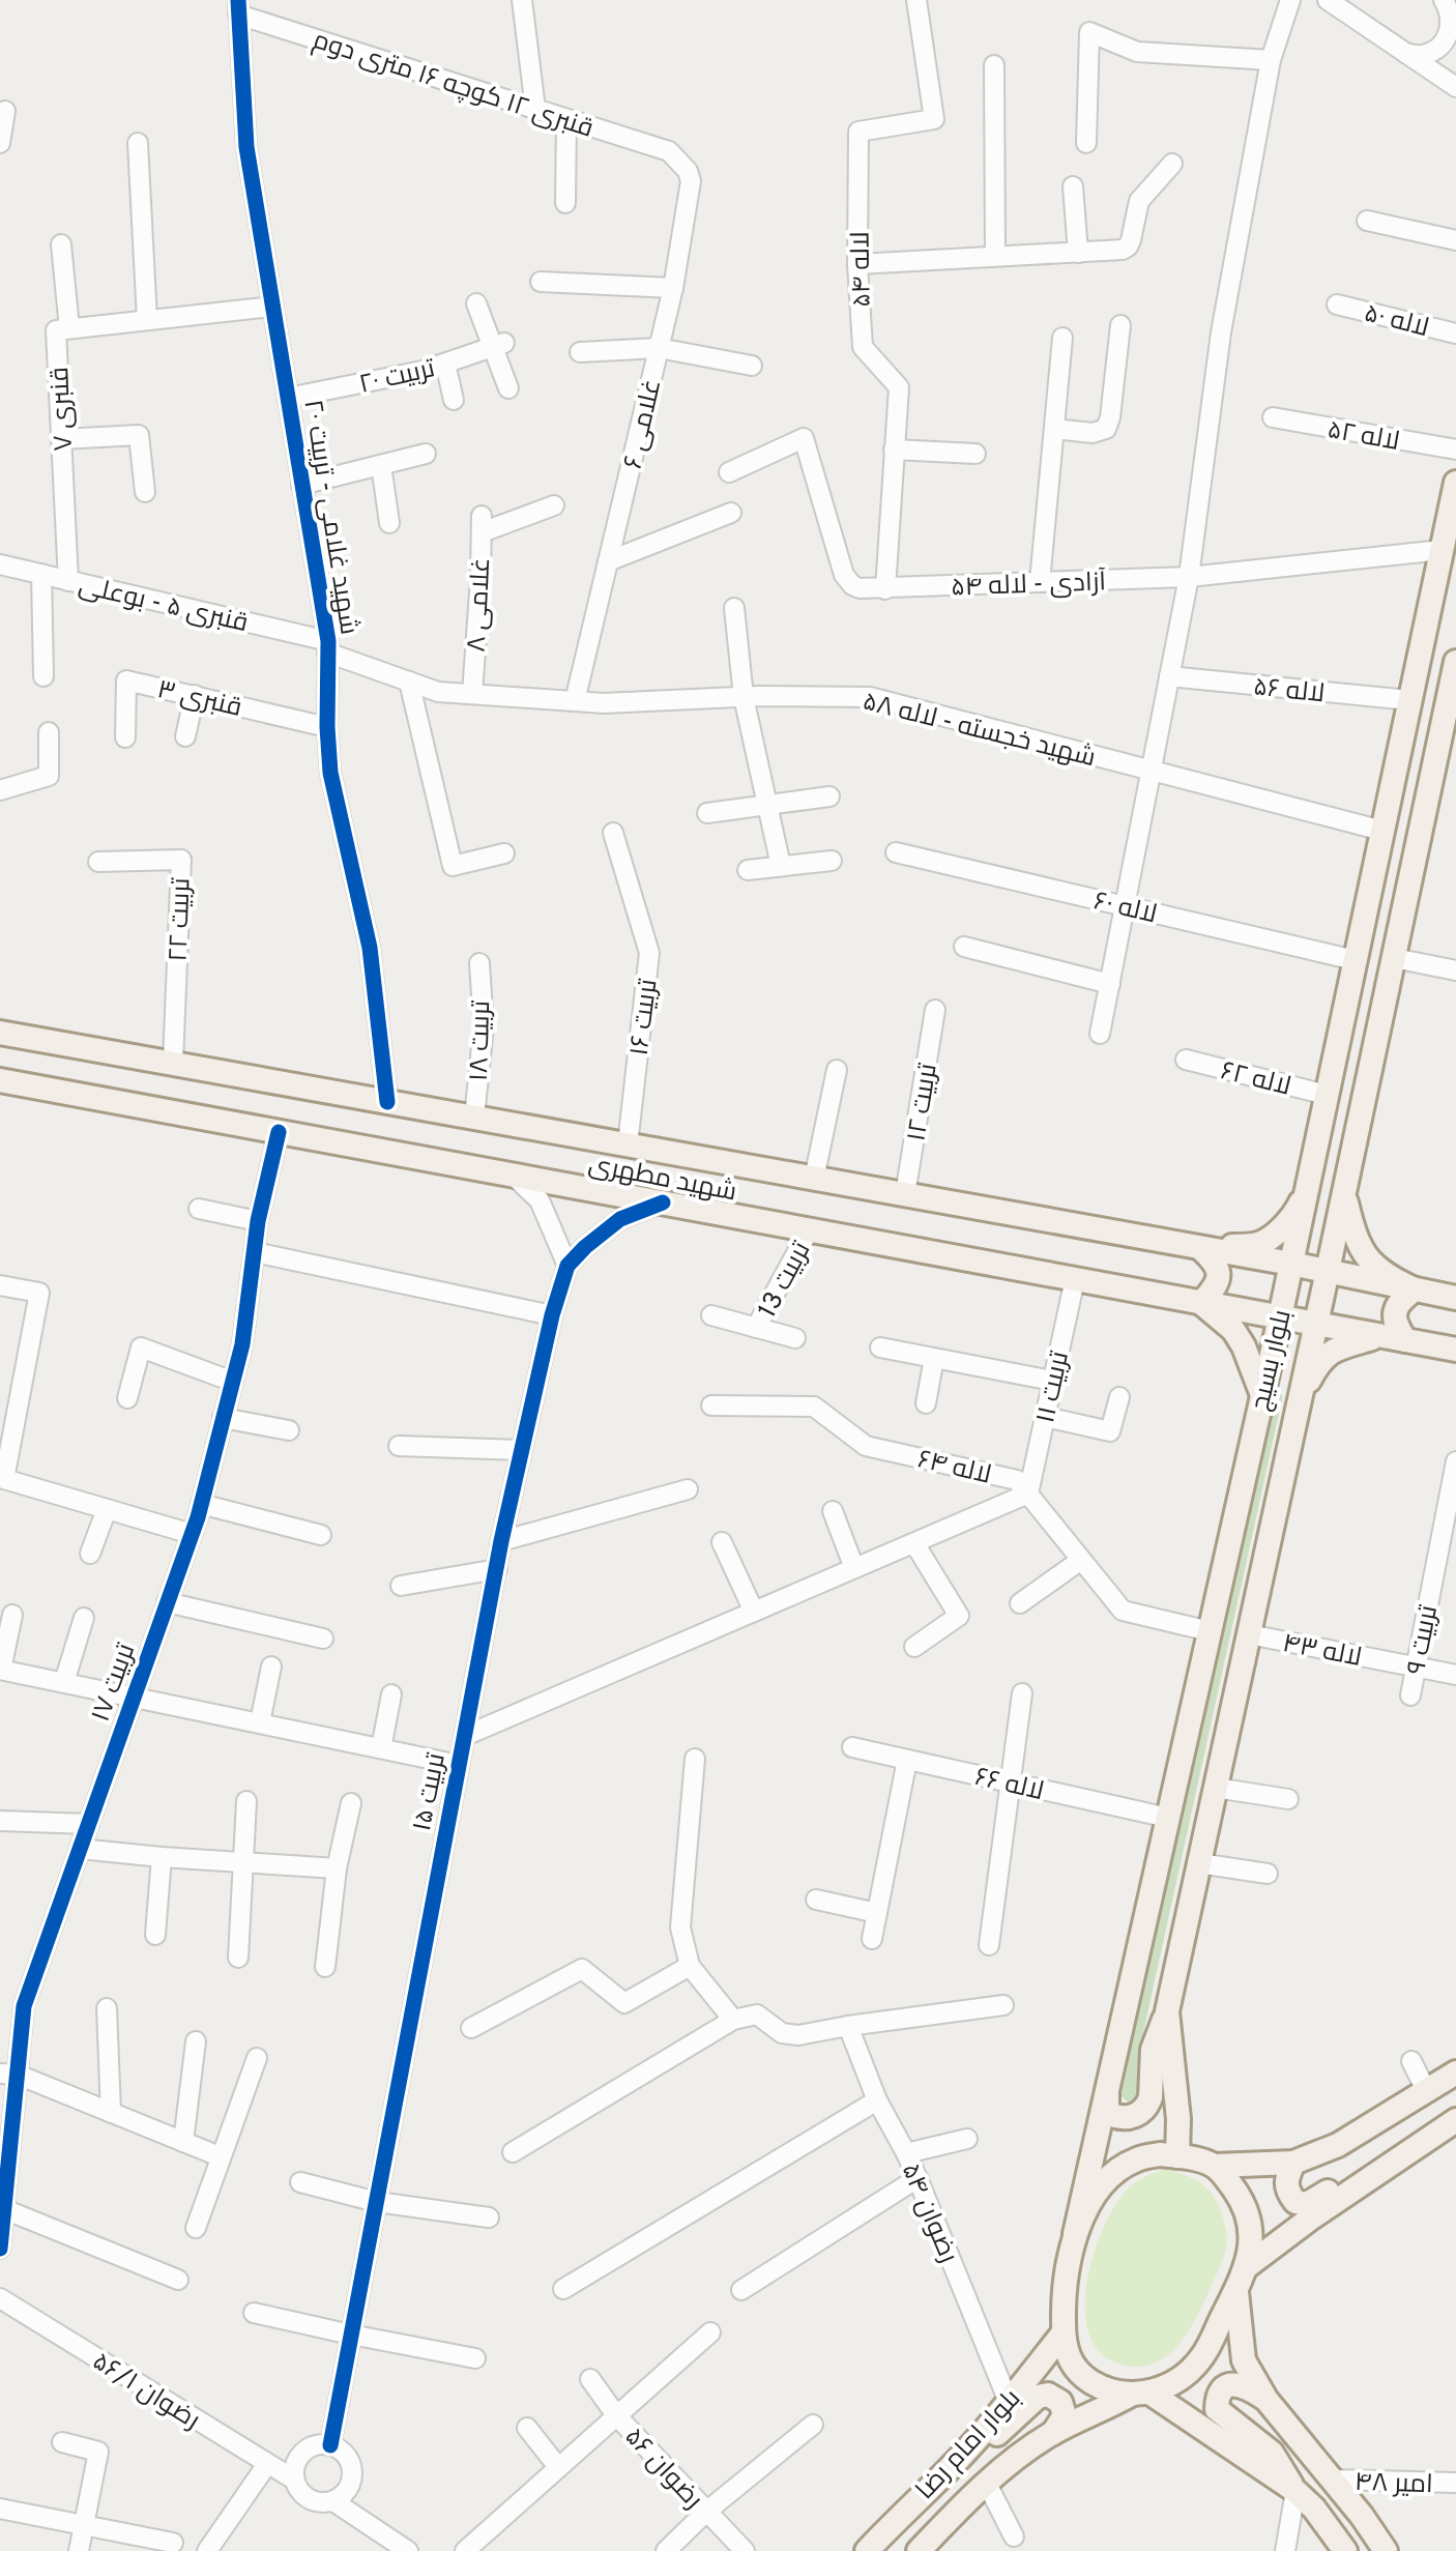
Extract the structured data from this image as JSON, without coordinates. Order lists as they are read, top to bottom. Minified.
{"streets":{"main road":["شهید مطهری","بلوار بسیج","بلوار امام رضا"],"street":["قنبری ۱۲ کوچه ۱۶ متری دوم","لاله ۵۴","لاله ۵۰","تربیت ۲۰","قنبری ۷","غلامی ۶","لاله ۵۲","شهید غلامی - تربیت ۲۰","آزادی - لاله ۵۴","قنبری ۵ - بوعلی","غلامی ۸","لاله ۵۶","قنبری ۳","شهید خجسته - لاله ۵۸","لاله ۶۰","تربیت ۲۲","تربیت ۱۶","تربیت ۱۸","لاله ۶۲","تربیت ۱۲","تربیت 13","تربیت ۱۱","لاله ۶۴","تربیت ۹","لاله ۴۳","تربیت ۱۷","لاله ۶۶","تربیت ۱۵","رضوان ۵۴","رضوان ۵۶/۱","رضوان ۵۶","امیر ۴۸"]},"crossings":[["قنبری ۱۲ کوچه ۱۶ متری دوم","غلامی ۶"],["قنبری ۱۲ کوچه ۱۶ متری دوم","شهید غلامی - تربیت ۲۰"],["لاله ۵۴","آزادی - لاله ۵۴"],["تربیت ۲۰","شهید غلامی - تربیت ۲۰"],["قنبری ۷","شهید غلامی - تربیت ۲۰"],["قنبری ۷","قنبری ۵ - بوعلی"],["غلامی ۶","شهید خجسته - لاله ۵۸"],["شهید غلامی - تربیت ۲۰","قنبری ۵ - بوعلی"],["شهید غلامی - تربیت ۲۰","قنبری ۳"],["شهید غلامی - تربیت ۲۰","شهید خجسته - لاله ۵۸"],["شهید غلامی - تربیت ۲۰","شهید مطهری"],["آزادی - لاله ۵۴","بلوار بسیج"],["قنبری ۵ - بوعلی","شهید خجسته - لاله ۵۸"],["غلامی ۸","شهید خجسته - لاله ۵۸"],["لاله ۵۶","بلوار بسیج"],["شهید خجسته - لاله ۵۸","بلوار بسیج"],["لاله ۶۰","بلوار بسیج"],["تربیت ۲۲","شهید مطهری"],["تربیت ۱۶","شهید مطهری"],["تربیت ۱۸","شهید مطهری"],["لاله ۶۲","بلوار بسیج"],["تربیت ۱۲","شهید مطهری"],["شهید مطهری","تربیت 13"],["شهید مطهری","بلوار بسیج"],["شهید مطهری","تربیت ۱۱"],["شهید مطهری","تربیت ۱۷"],["بلوار بسیج","لاله ۶۴"],["بلوار بسیج","لاله ۴۳"],["بلوار بسیج","لاله ۶۶"],["بلوار بسیج","بلوار امام رضا"],["تربیت ۱۱","لاله ۶۴"],["تربیت ۹","لاله ۴۳"],["تربیت ۱۵","رضوان ۵۶/۱"],["رضوان ۵۴","بلوار امام رضا"]]}
